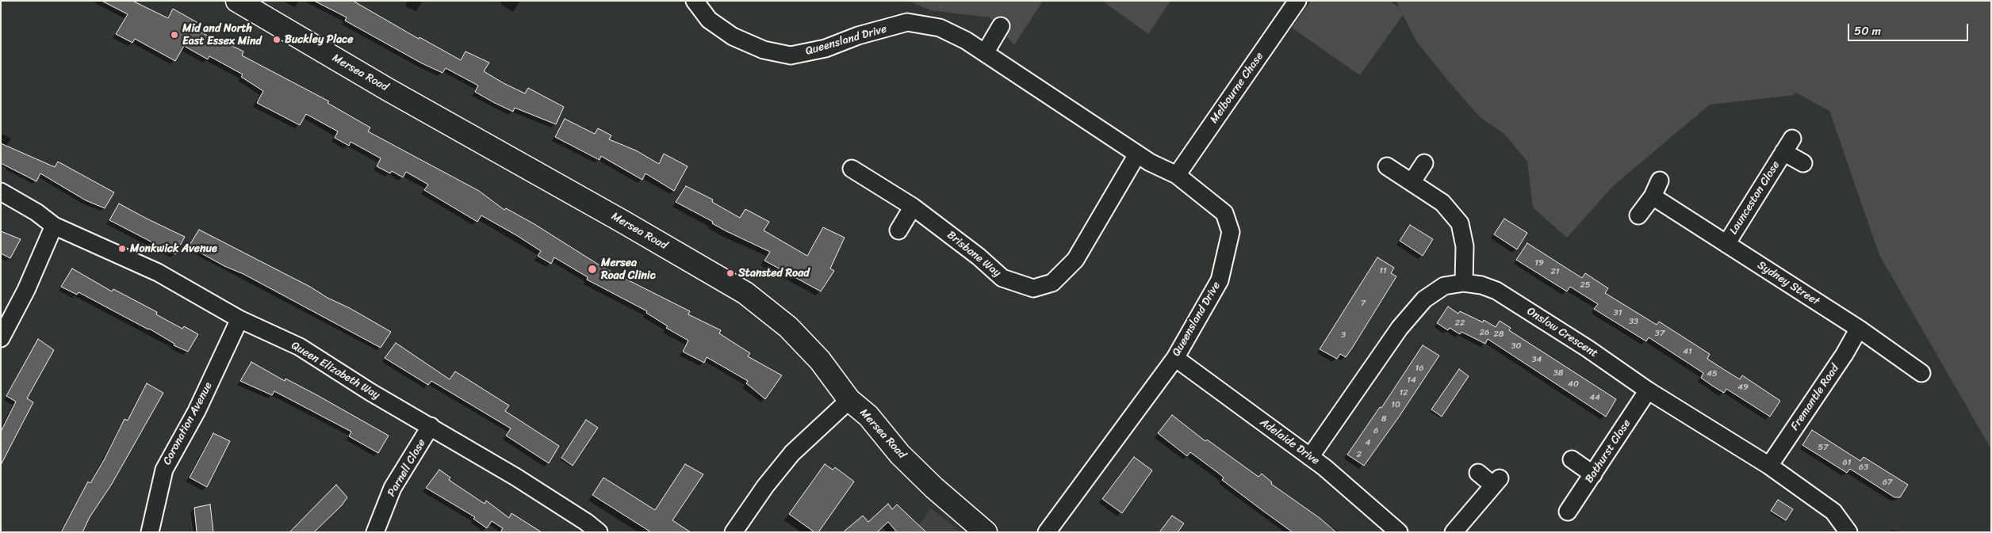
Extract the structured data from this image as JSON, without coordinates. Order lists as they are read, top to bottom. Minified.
{"streets":{"main road":["Mersea Road"],"street":["Queensland Drive","Melbourne Chase","Launceston Close","Brisbane Way","Sydney Street","Onslow Crescent","Queen Elizabeth Way","Fremantle Road","Coronation Avenue","Adelaide Drive","Bathurst Close","Parnell Close"]},"crossings":[["Queensland Drive","Melbourne Chase"],["Queensland Drive","Brisbane Way"],["Queensland Drive","Adelaide Drive"],["Launceston Close","Sydney Street"],["Sydney Street","Fremantle Road"],["Onslow Crescent","Fremantle Road"],["Onslow Crescent","Adelaide Drive"],["Onslow Crescent","Bathurst Close"],["Queen Elizabeth Way","Coronation Avenue"],["Queen Elizabeth Way","Parnell Close"]],"places":["Mid and North East Essex Mind","Buckley Place","Monkwick Avenue","Mersea Road Clinic","Stansted Road"],"house_numbers":["19","11","21","25","7","31","33","22","26","37","28","3","30","41","34","16","38","45","14","40","49","12","44","10","8","6","4","57","2","61","63","67"],"scale_bar":"50 m"}
